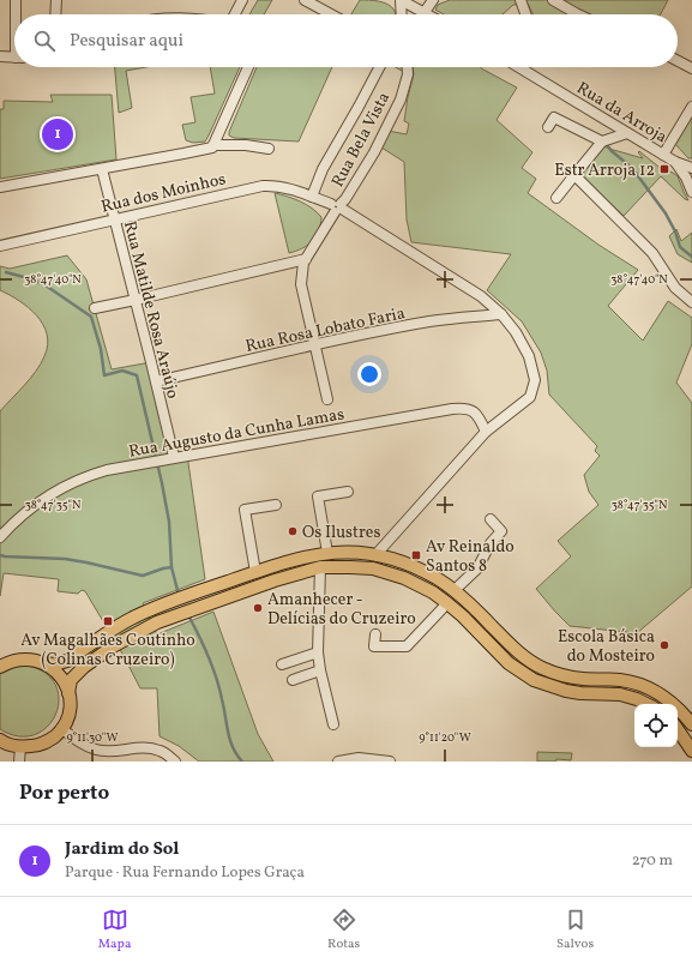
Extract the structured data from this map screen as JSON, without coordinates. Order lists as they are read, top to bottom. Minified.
{"streets":{"street":["Rua da Arroja","Rua Bela Vista","Rua dos Moinhos","Rua Matilde Rosa Araújo","Rua Rosa Lobato Faria","Rua Augusto da Cunha Lamas"]},"crossings":[["Rua Bela Vista","Rua dos Moinhos"],["Rua dos Moinhos","Rua Matilde Rosa Araújo"],["Rua dos Moinhos","Rua Rosa Lobato Faria"],["Rua dos Moinhos","Rua Augusto da Cunha Lamas"],["Rua Matilde Rosa Araújo","Rua Rosa Lobato Faria"],["Rua Matilde Rosa Araújo","Rua Augusto da Cunha Lamas"]],"places":{"transit":["Estr Arroja 12","Av Reinaldo Santos 8","Av Magalhães Coutinho (Colinas Cruzeiro)"],"other":["Os Ilustres","Amanhecer - Delícias do Cruzeiro","Escola Básica do Mosteiro"]},"page":{"search":"Pesquisar aqui","pins":"1","heading":"Por perto","list":[{"mark":"1","name":"Jardim do Sol","note":"Parque · Rua Fernando Lopes Graça","value":"270 m"}],"nav":["Mapa","Rotas","Salvos"]},"coordinates":["38°47'40\"N","38°47'35\"N","9°11'30\"W","9°11'20\"W"]}
